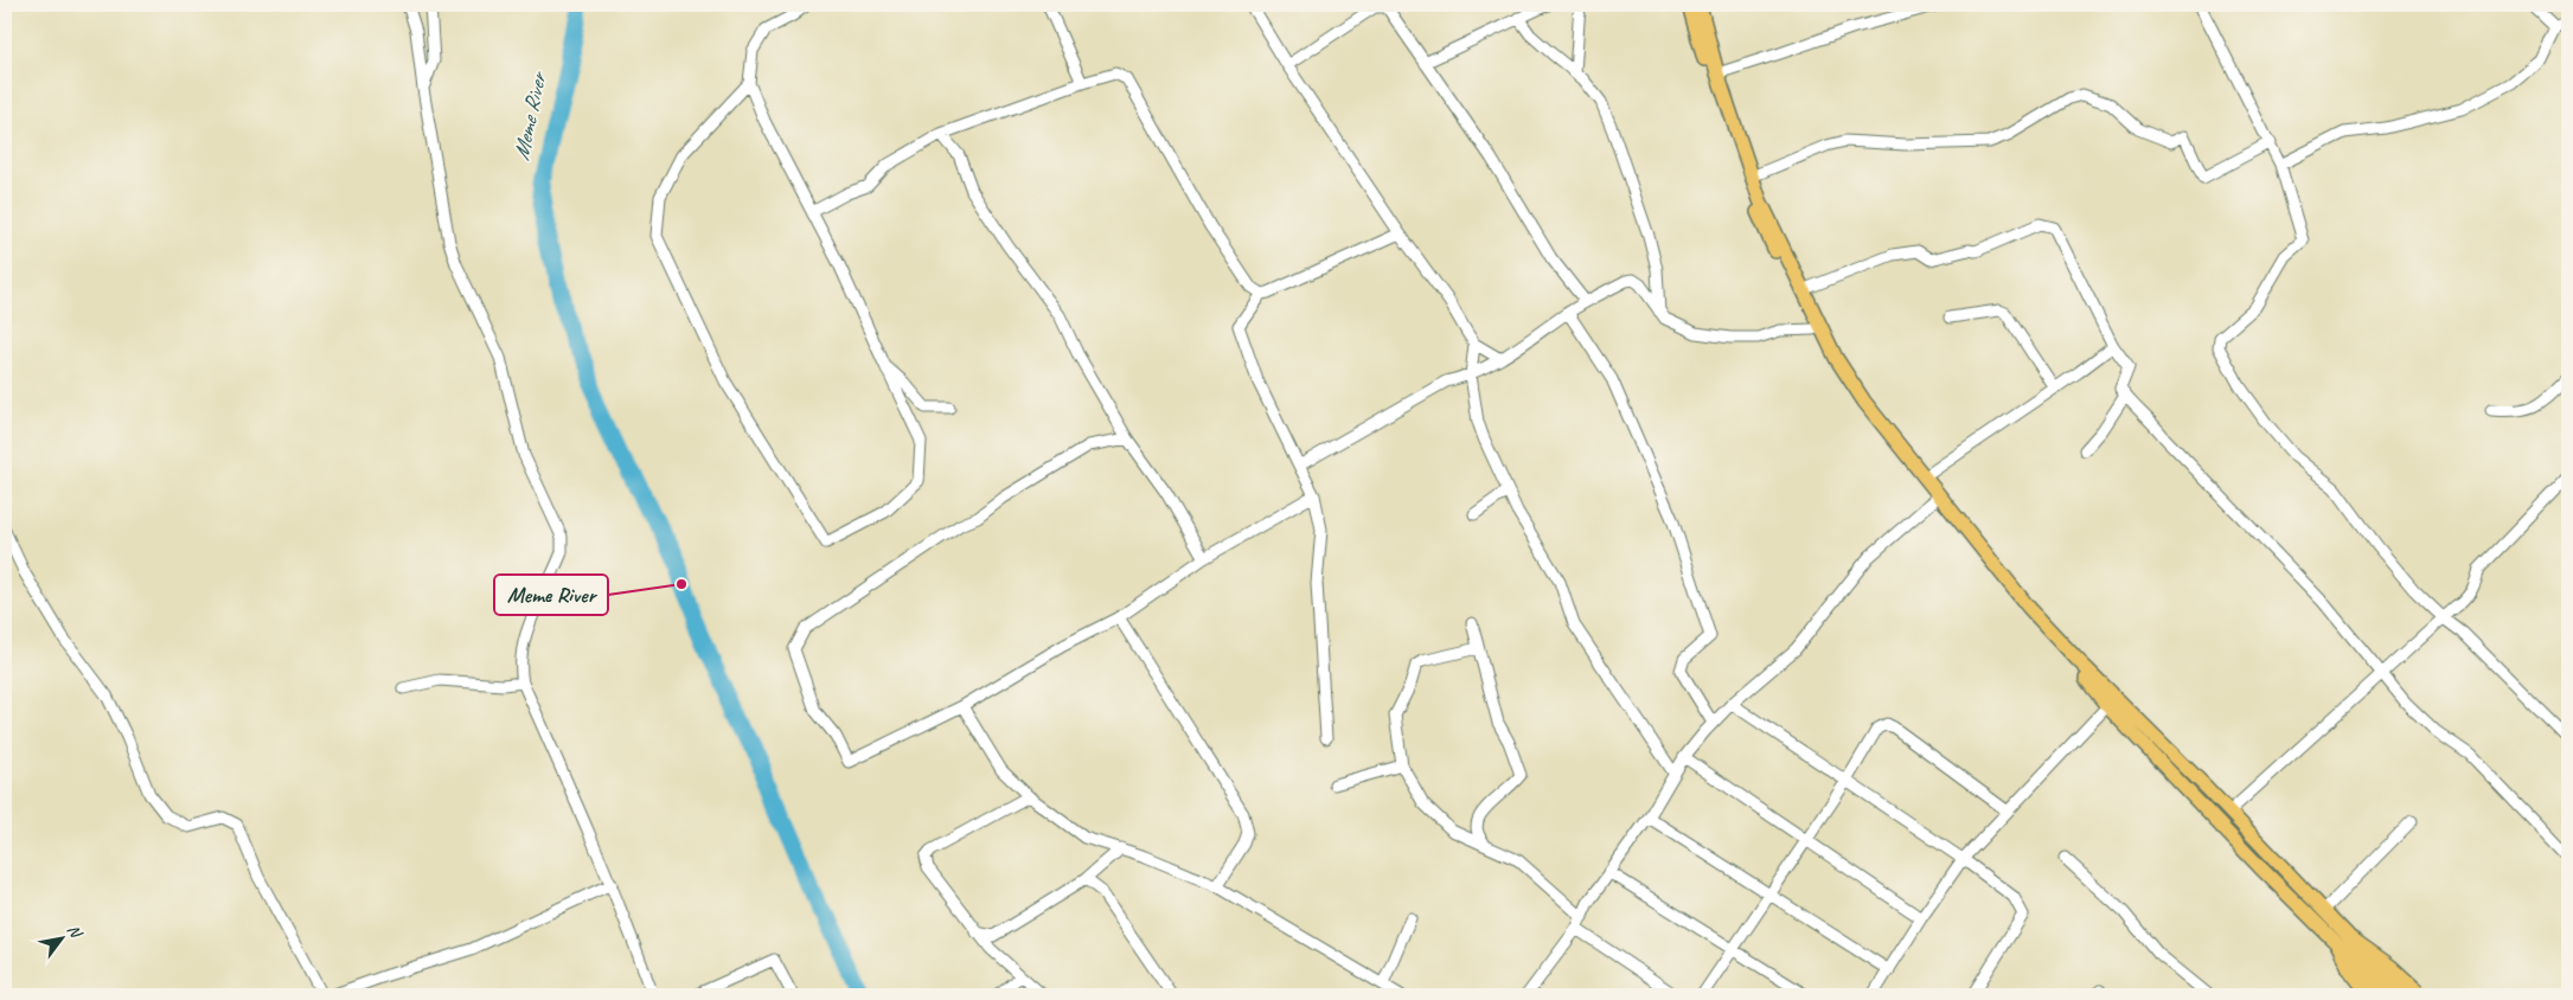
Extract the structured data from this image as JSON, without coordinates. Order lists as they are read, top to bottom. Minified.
{"water":["Meme River"],"places":["Meme River"],"north":"top right"}
